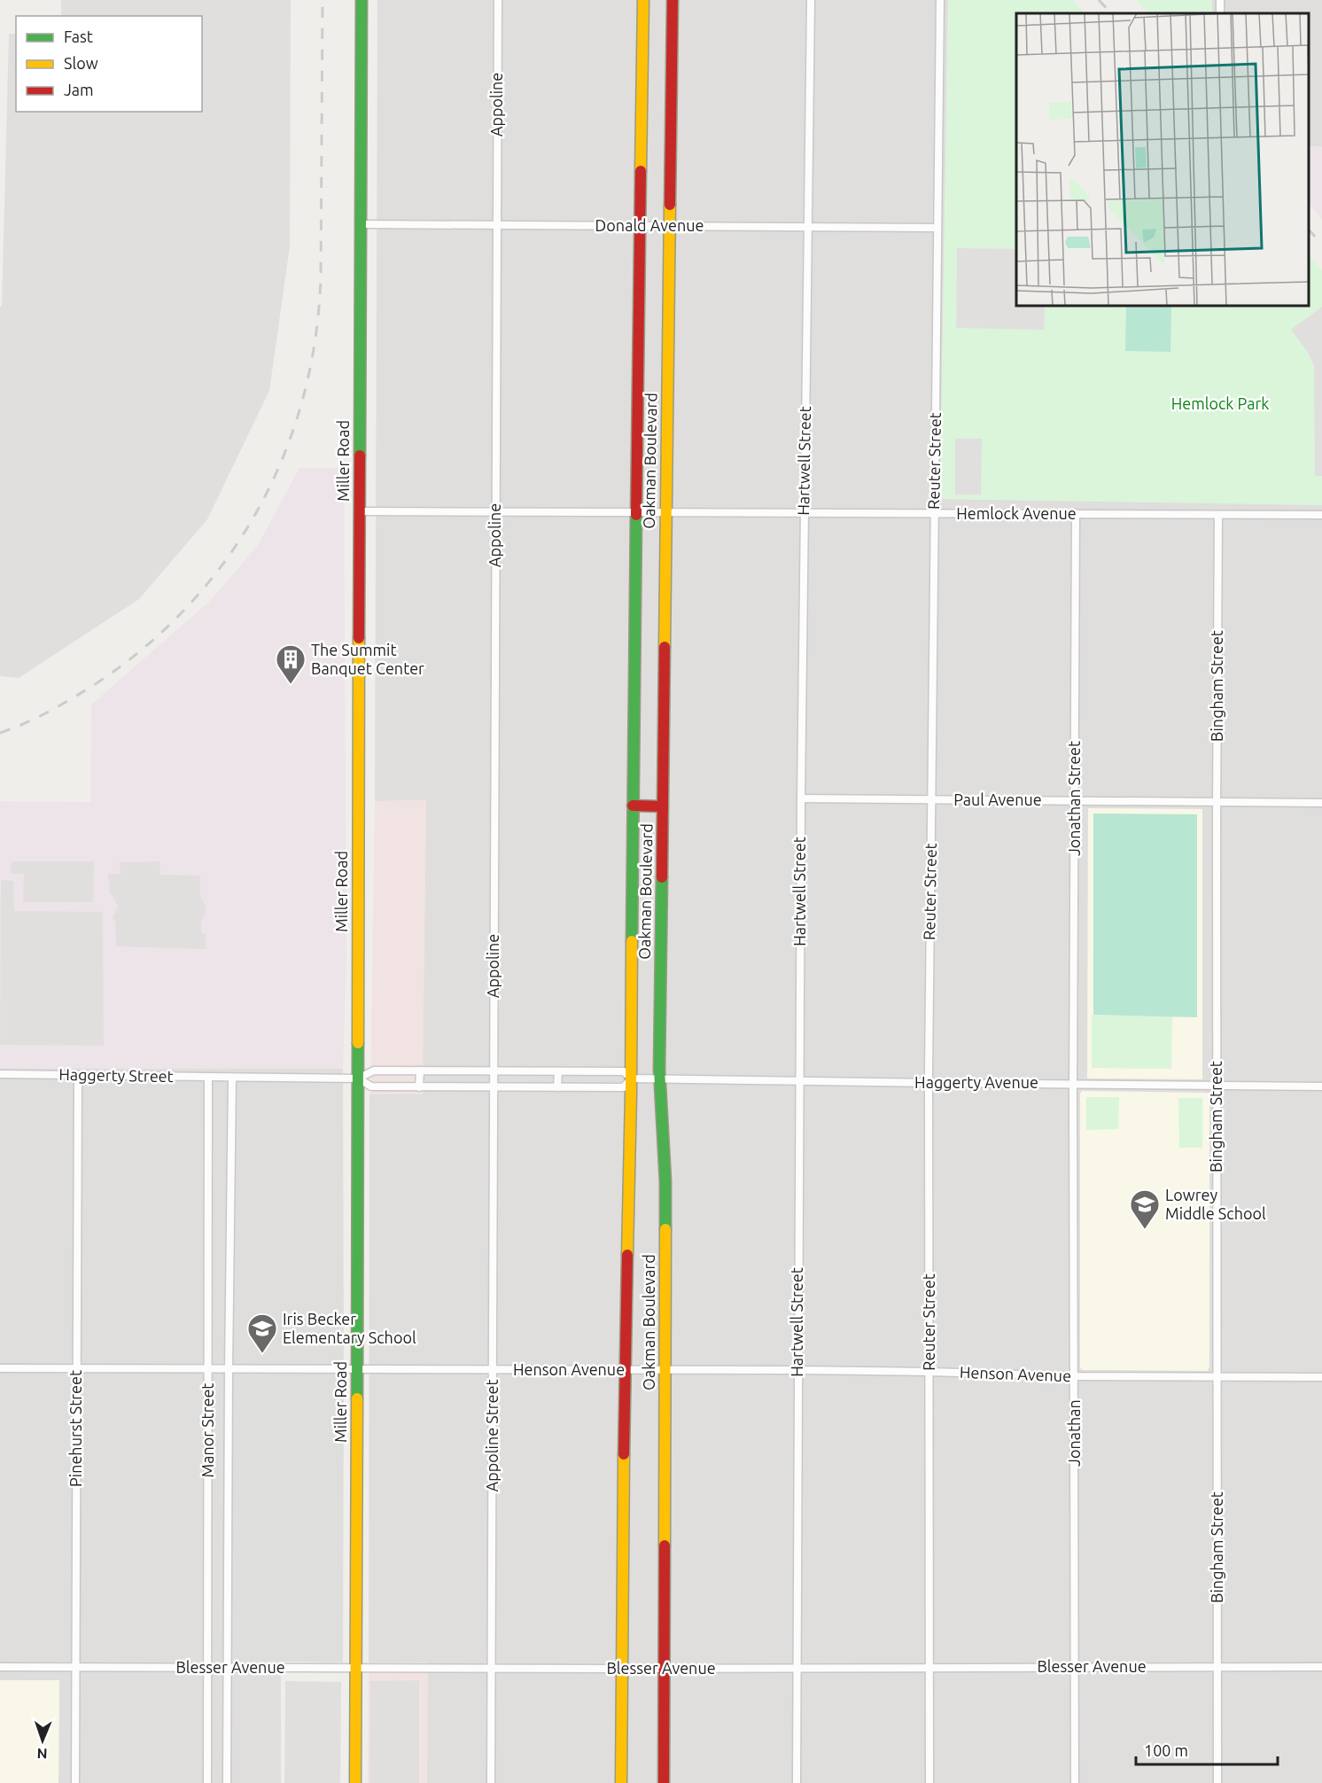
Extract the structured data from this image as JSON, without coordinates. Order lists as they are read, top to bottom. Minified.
{"streets":{"street":["Appoline","Donald Avenue","Miller Road","Oakman Boulevard","Hartwell Street","Reuter Street","Hemlock Avenue","Bingham Street","Jonathan Street","Paul Avenue","Haggerty Street","Haggerty Avenue","Henson Avenue","Pinehurst Street","Manor Street","Jonathan","Appoline Street","Blesser Avenue"]},"crossings":[["Appoline","Donald Avenue"],["Appoline","Hemlock Avenue"],["Appoline","Haggerty Avenue"],["Appoline","Appoline Street"],["Donald Avenue","Miller Road"],["Donald Avenue","Oakman Boulevard"],["Donald Avenue","Hartwell Street"],["Donald Avenue","Reuter Street"],["Miller Road","Hemlock Avenue"],["Miller Road","Haggerty Avenue"],["Miller Road","Henson Avenue"],["Miller Road","Blesser Avenue"],["Oakman Boulevard","Hemlock Avenue"],["Oakman Boulevard","Haggerty Avenue"],["Oakman Boulevard","Henson Avenue"],["Oakman Boulevard","Blesser Avenue"],["Hartwell Street","Hemlock Avenue"],["Hartwell Street","Paul Avenue"],["Hartwell Street","Haggerty Avenue"],["Hartwell Street","Henson Avenue"],["Hartwell Street","Blesser Avenue"],["Reuter Street","Hemlock Avenue"],["Reuter Street","Paul Avenue"],["Reuter Street","Haggerty Avenue"],["Reuter Street","Henson Avenue"],["Reuter Street","Blesser Avenue"],["Hemlock Avenue","Bingham Street"],["Hemlock Avenue","Jonathan Street"],["Bingham Street","Paul Avenue"],["Bingham Street","Haggerty Avenue"],["Bingham Street","Henson Avenue"],["Bingham Street","Blesser Avenue"],["Jonathan Street","Paul Avenue"],["Jonathan Street","Haggerty Avenue"],["Jonathan Street","Jonathan"],["Haggerty Street","Haggerty Avenue"],["Haggerty Street","Pinehurst Street"],["Haggerty Street","Manor Street"],["Haggerty Avenue","Manor Street"],["Haggerty Avenue","Jonathan"],["Haggerty Avenue","Appoline Street"],["Henson Avenue","Manor Street"],["Henson Avenue","Jonathan"],["Henson Avenue","Appoline Street"],["Pinehurst Street","Blesser Avenue"],["Manor Street","Blesser Avenue"],["Jonathan","Blesser Avenue"],["Appoline Street","Blesser Avenue"]],"parks":["Hemlock Park"],"places":{"building":["The Summit Banquet Center"],"school or university":["Lowrey Middle School","Iris Becker Elementary School"]},"legend":["Fast","Slow","Jam"],"scale_bar":"100 m","north":"bottom"}
